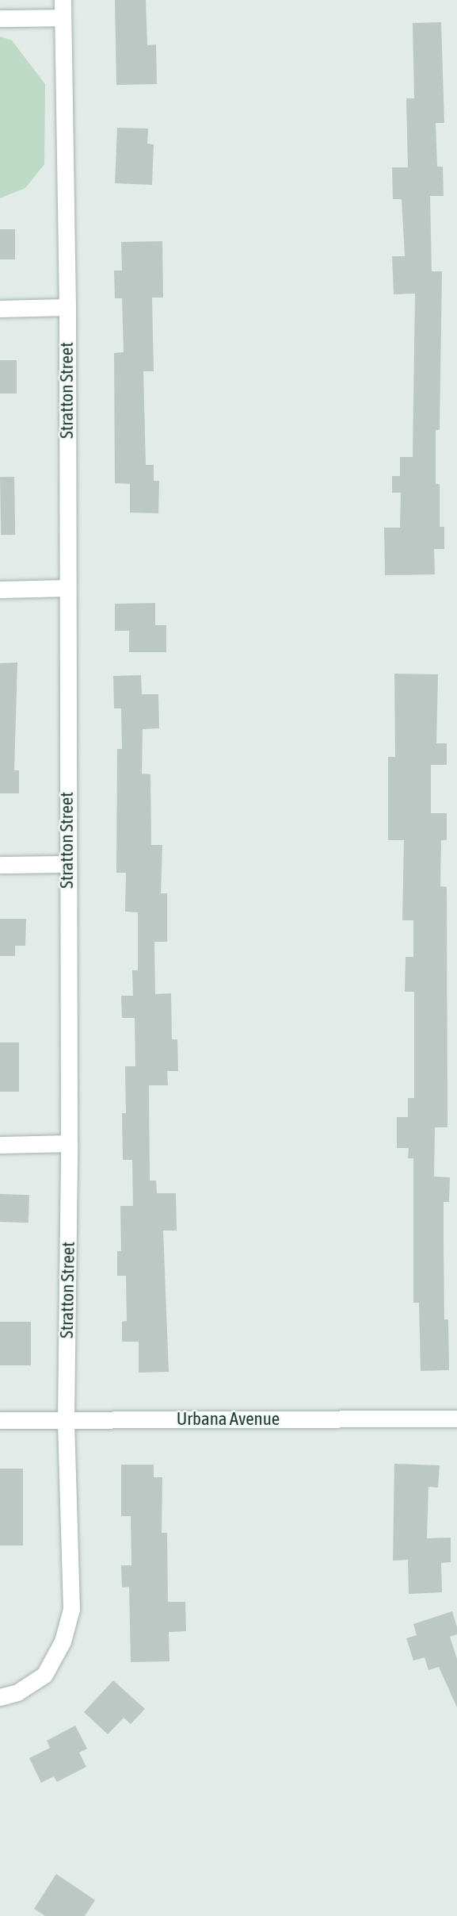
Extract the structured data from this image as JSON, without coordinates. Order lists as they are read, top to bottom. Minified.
{"streets":{"street":["Stratton Street","Urbana Avenue"]},"crossings":[["Stratton Street","Urbana Avenue"]]}
